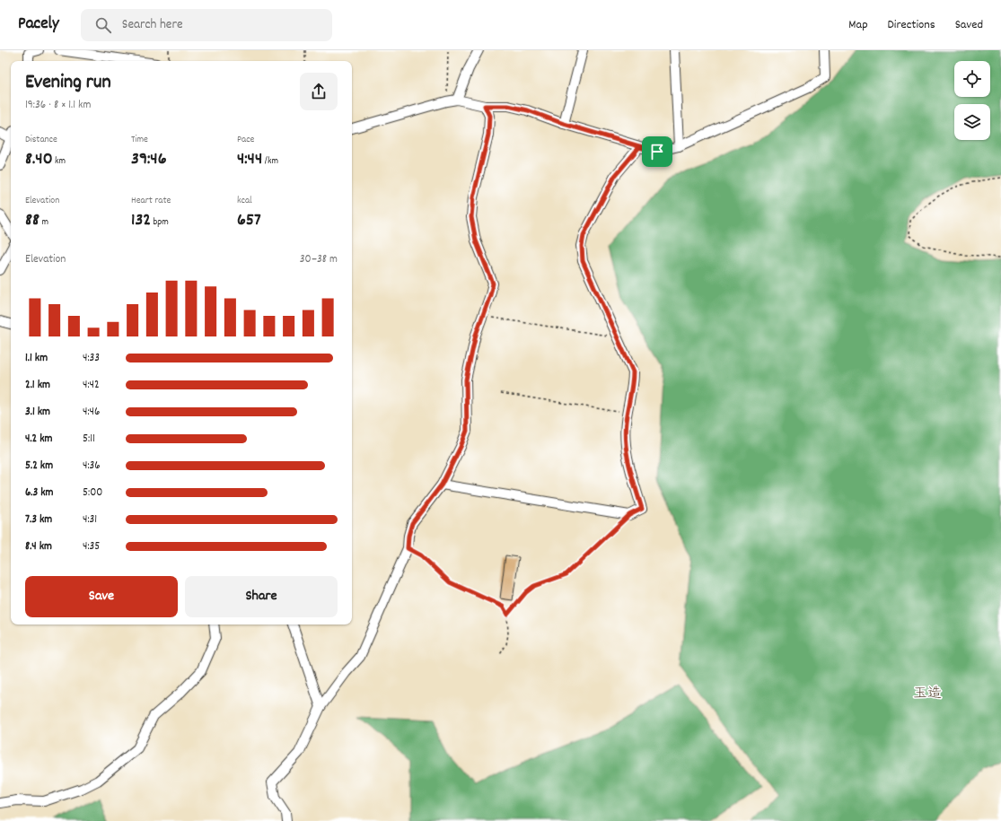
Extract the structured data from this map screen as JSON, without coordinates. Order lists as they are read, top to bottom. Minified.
{"districts":["玉造"],"page":{"header":"Pacely","search":"Search here","nav":["Map","Directions","Saved"],"heading":["Evening run","19:36 · 8 × 1.1 km"],"stats":[["Distance","8.40 km"],["Time","39:46"],["Pace","4:44 /km"],["Elevation","88 m"],["Heart rate","132 bpm"],["kcal","657"]],"chart":["Elevation","30–38 m"],"list":[{"name":"1.1 km","note":"4:33"},{"name":"2.1 km","note":"4:42"},{"name":"3.1 km","note":"4:46"},{"name":"4.2 km","note":"5:11"},{"name":"5.2 km","note":"4:36"},{"name":"6.3 km","note":"5:00"},{"name":"7.3 km","note":"4:31"},{"name":"8.4 km","note":"4:35"}],"buttons":["Save","Share"]}}
